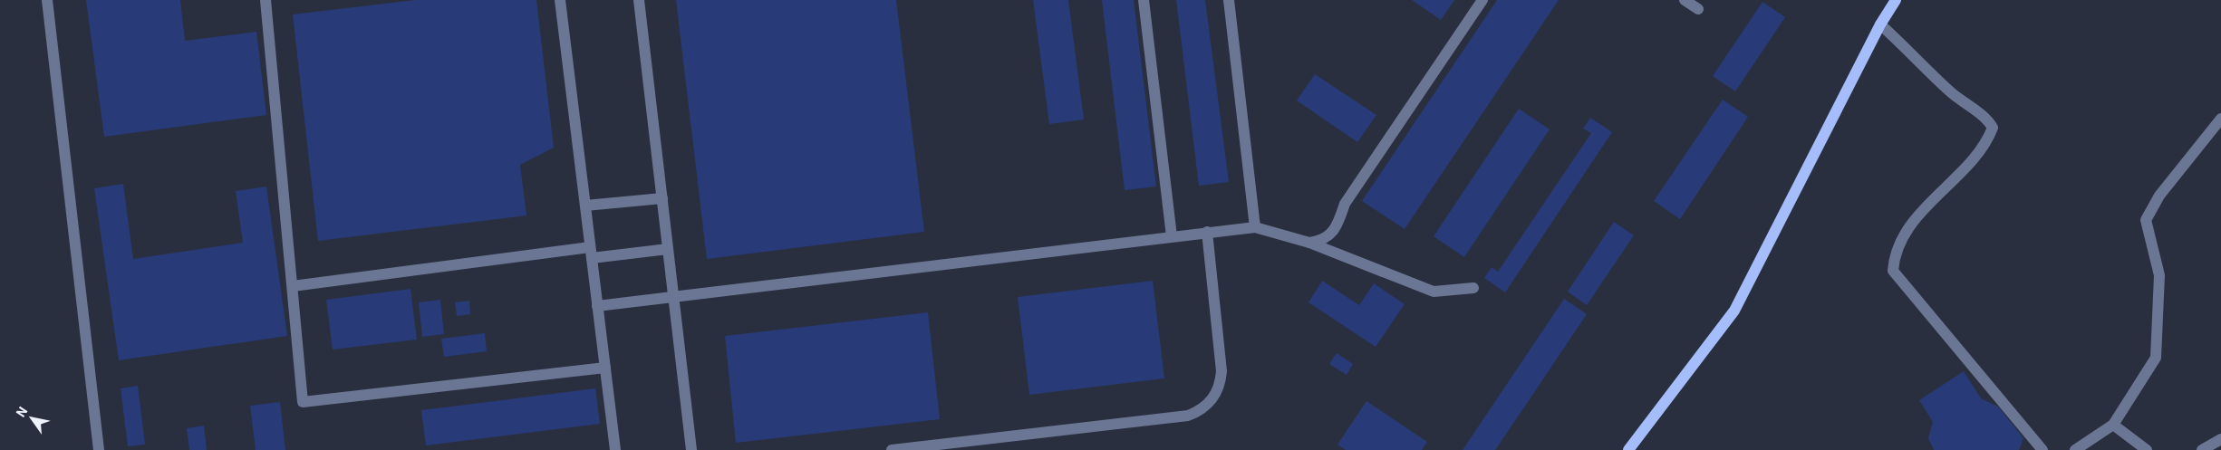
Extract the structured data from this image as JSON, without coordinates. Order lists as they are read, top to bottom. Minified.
{"north":"top left"}
